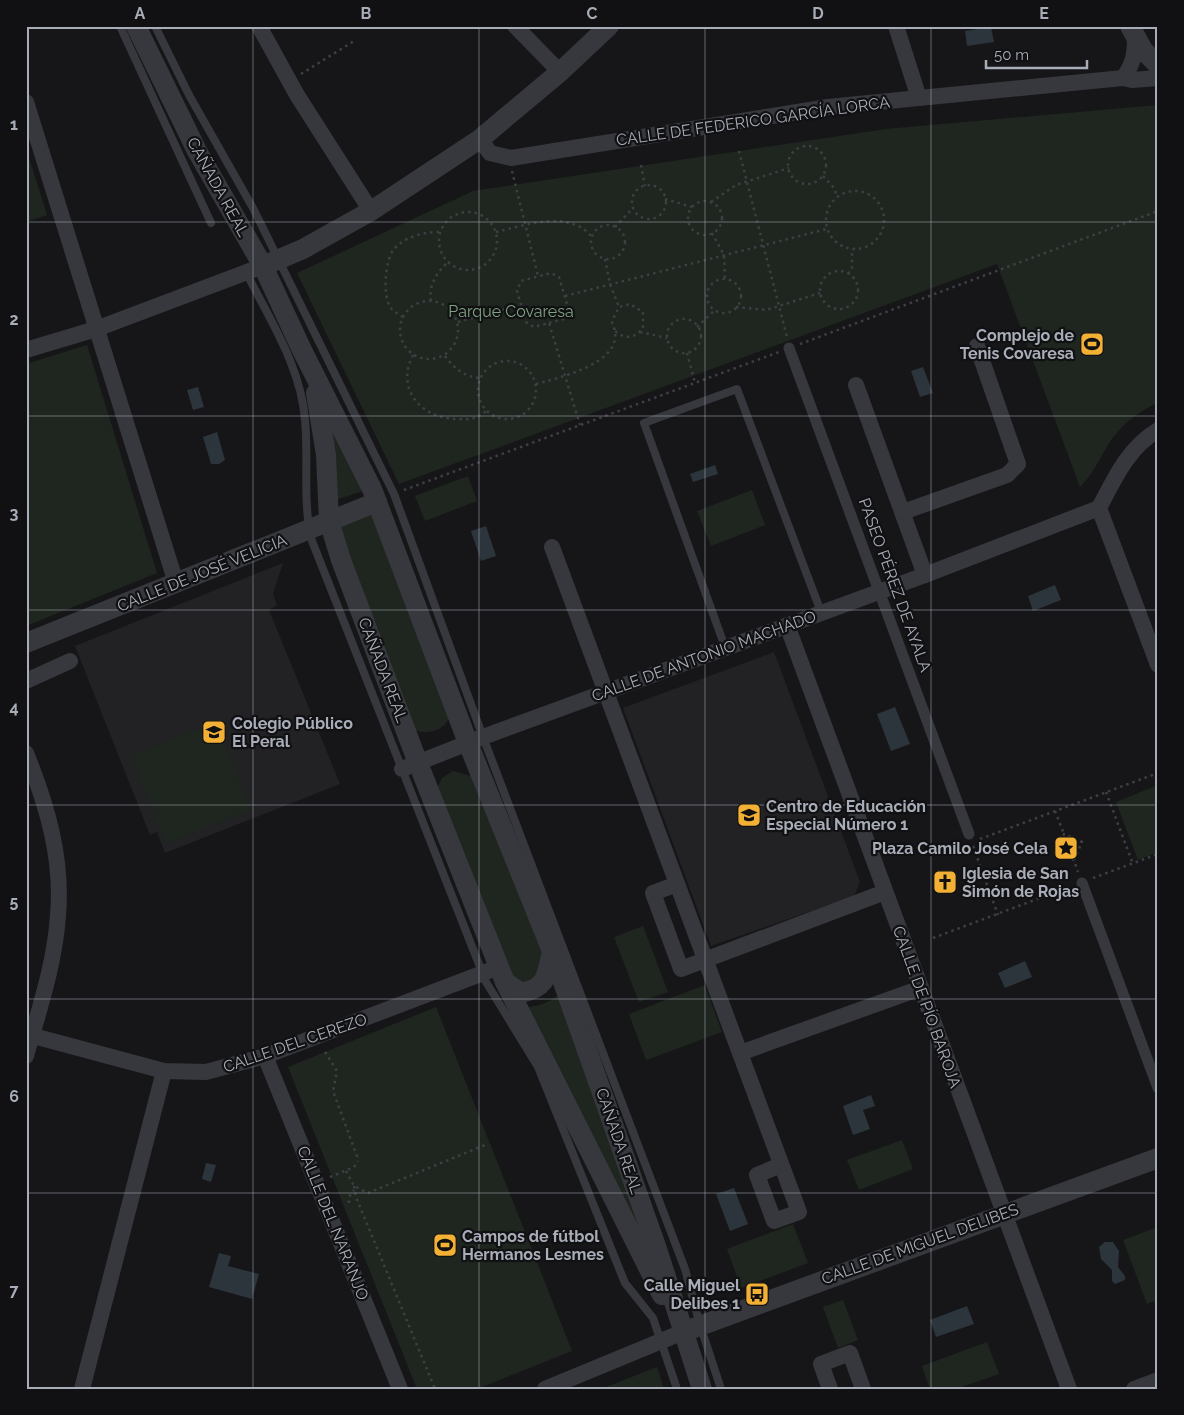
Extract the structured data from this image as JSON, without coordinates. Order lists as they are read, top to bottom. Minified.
{"streets":{"street":["CALLE DE FEDERICO GARCÍA LORCA","CAÑADA REAL","CALLE DE JOSÉ VELICIA","PASEO PÉREZ DE AYALA","CALLE DE ANTONIO MACHADO","CALLE DE PÍO BAROJA","CALLE DEL CEREZO","CALLE DEL NARANJO","CALLE DE MIGUEL DELIBES"]},"crossings":[["CAÑADA REAL","CALLE DE JOSÉ VELICIA"],["CAÑADA REAL","CALLE DE ANTONIO MACHADO"],["CAÑADA REAL","CALLE DEL CEREZO"],["CAÑADA REAL","CALLE DE MIGUEL DELIBES"],["PASEO PÉREZ DE AYALA","CALLE DE ANTONIO MACHADO"],["CALLE DE ANTONIO MACHADO","CALLE DE PÍO BAROJA"],["CALLE DE PÍO BAROJA","CALLE DE MIGUEL DELIBES"],["CALLE DEL CEREZO","CALLE DEL NARANJO"]],"parks":["Parque Covaresa"],"places":{"sports":["Complejo de Tenis Covaresa","Campos de fútbol Hermanos Lesmes"],"school or university":["Colegio Público El Peral","Centro de Educación Especial Número 1"],"place":["Plaza Camilo José Cela"],"church":["Iglesia de San Simón de Rojas"],"bus stop":["Calle Miguel Delibes 1"]},"scale_bar":"50 m","grid":{"columns":["A","B","C","D","E"],"rows":["1","2","3","4","5","6","7"]}}
